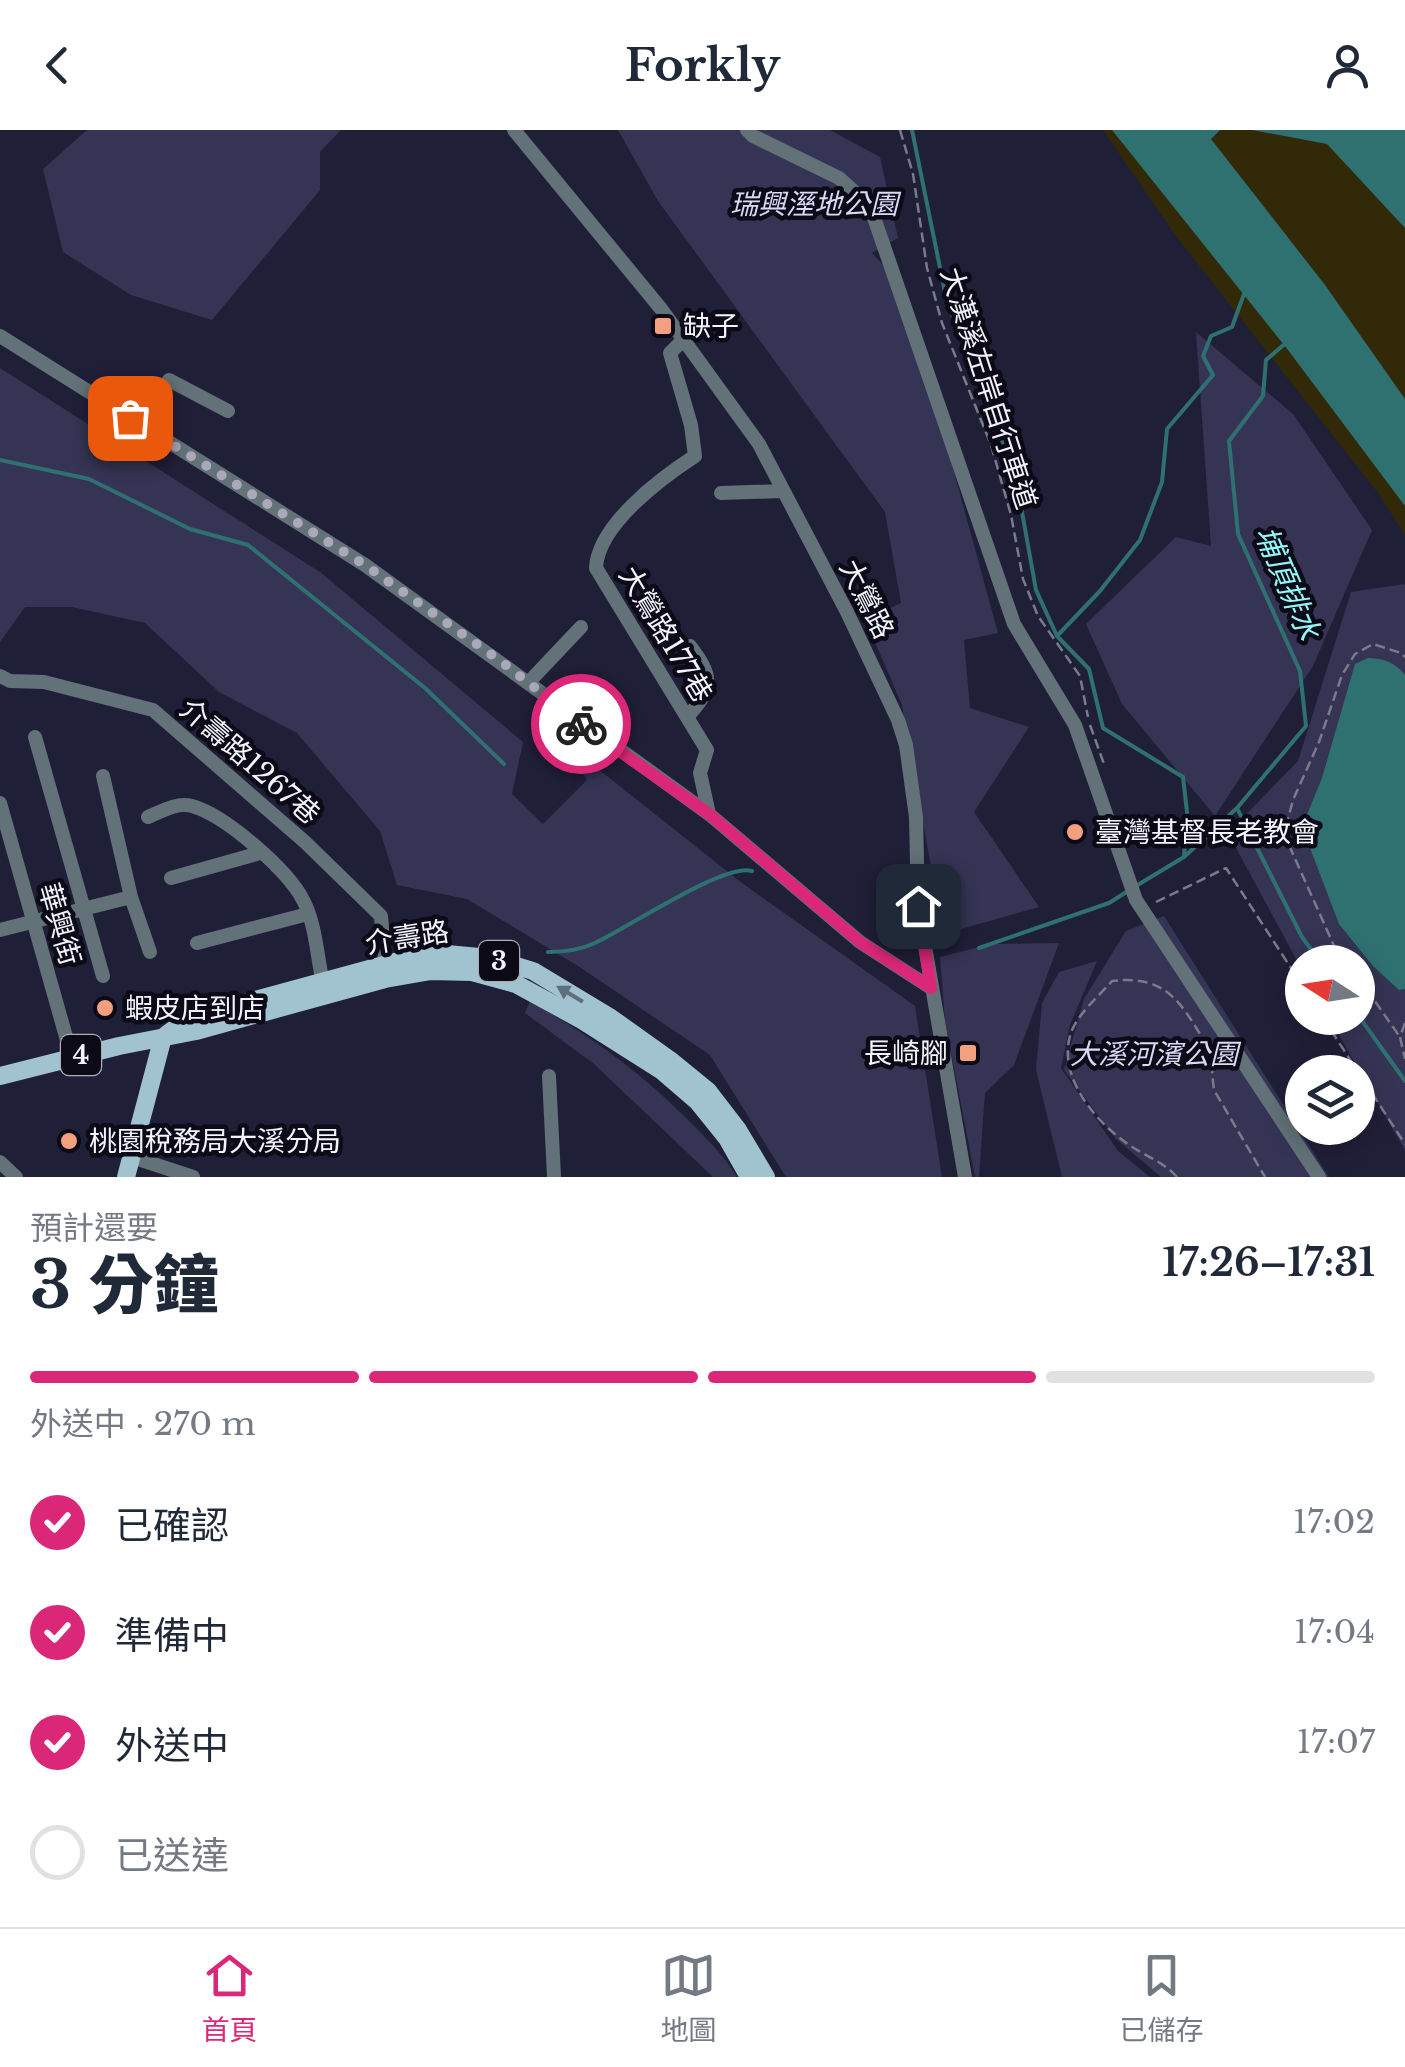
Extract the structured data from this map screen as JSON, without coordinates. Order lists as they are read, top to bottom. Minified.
{"streets":{"main road":["介壽路","3","4"],"street":["大鶯路","大鶯路177巷","介壽路1267巷","華興街"],"path":["大漢溪左岸自行車道"]},"crossings":[["大鶯路","大鶯路177巷"],["介壽路1267巷","介壽路"],["華興街","介壽路"]],"water":["埔頂排水"],"parks":["瑞興溼地公園","大溪河濱公園"],"places":{"transit":["缺子","長崎腳"],"other":["臺灣基督長老教會","蝦皮店到店","桃園稅務局大溪分局"]},"north":"left","page":{"header":"Forkly","heading":["3 分鐘","預計還要","17:26–17:31"],"bar":"外送中 · 270 m","list":[["已確認","17:02"],["準備中","17:04"],["外送中","17:07"],"已送達"],"tabs":["首頁","地圖","已儲存"]}}
